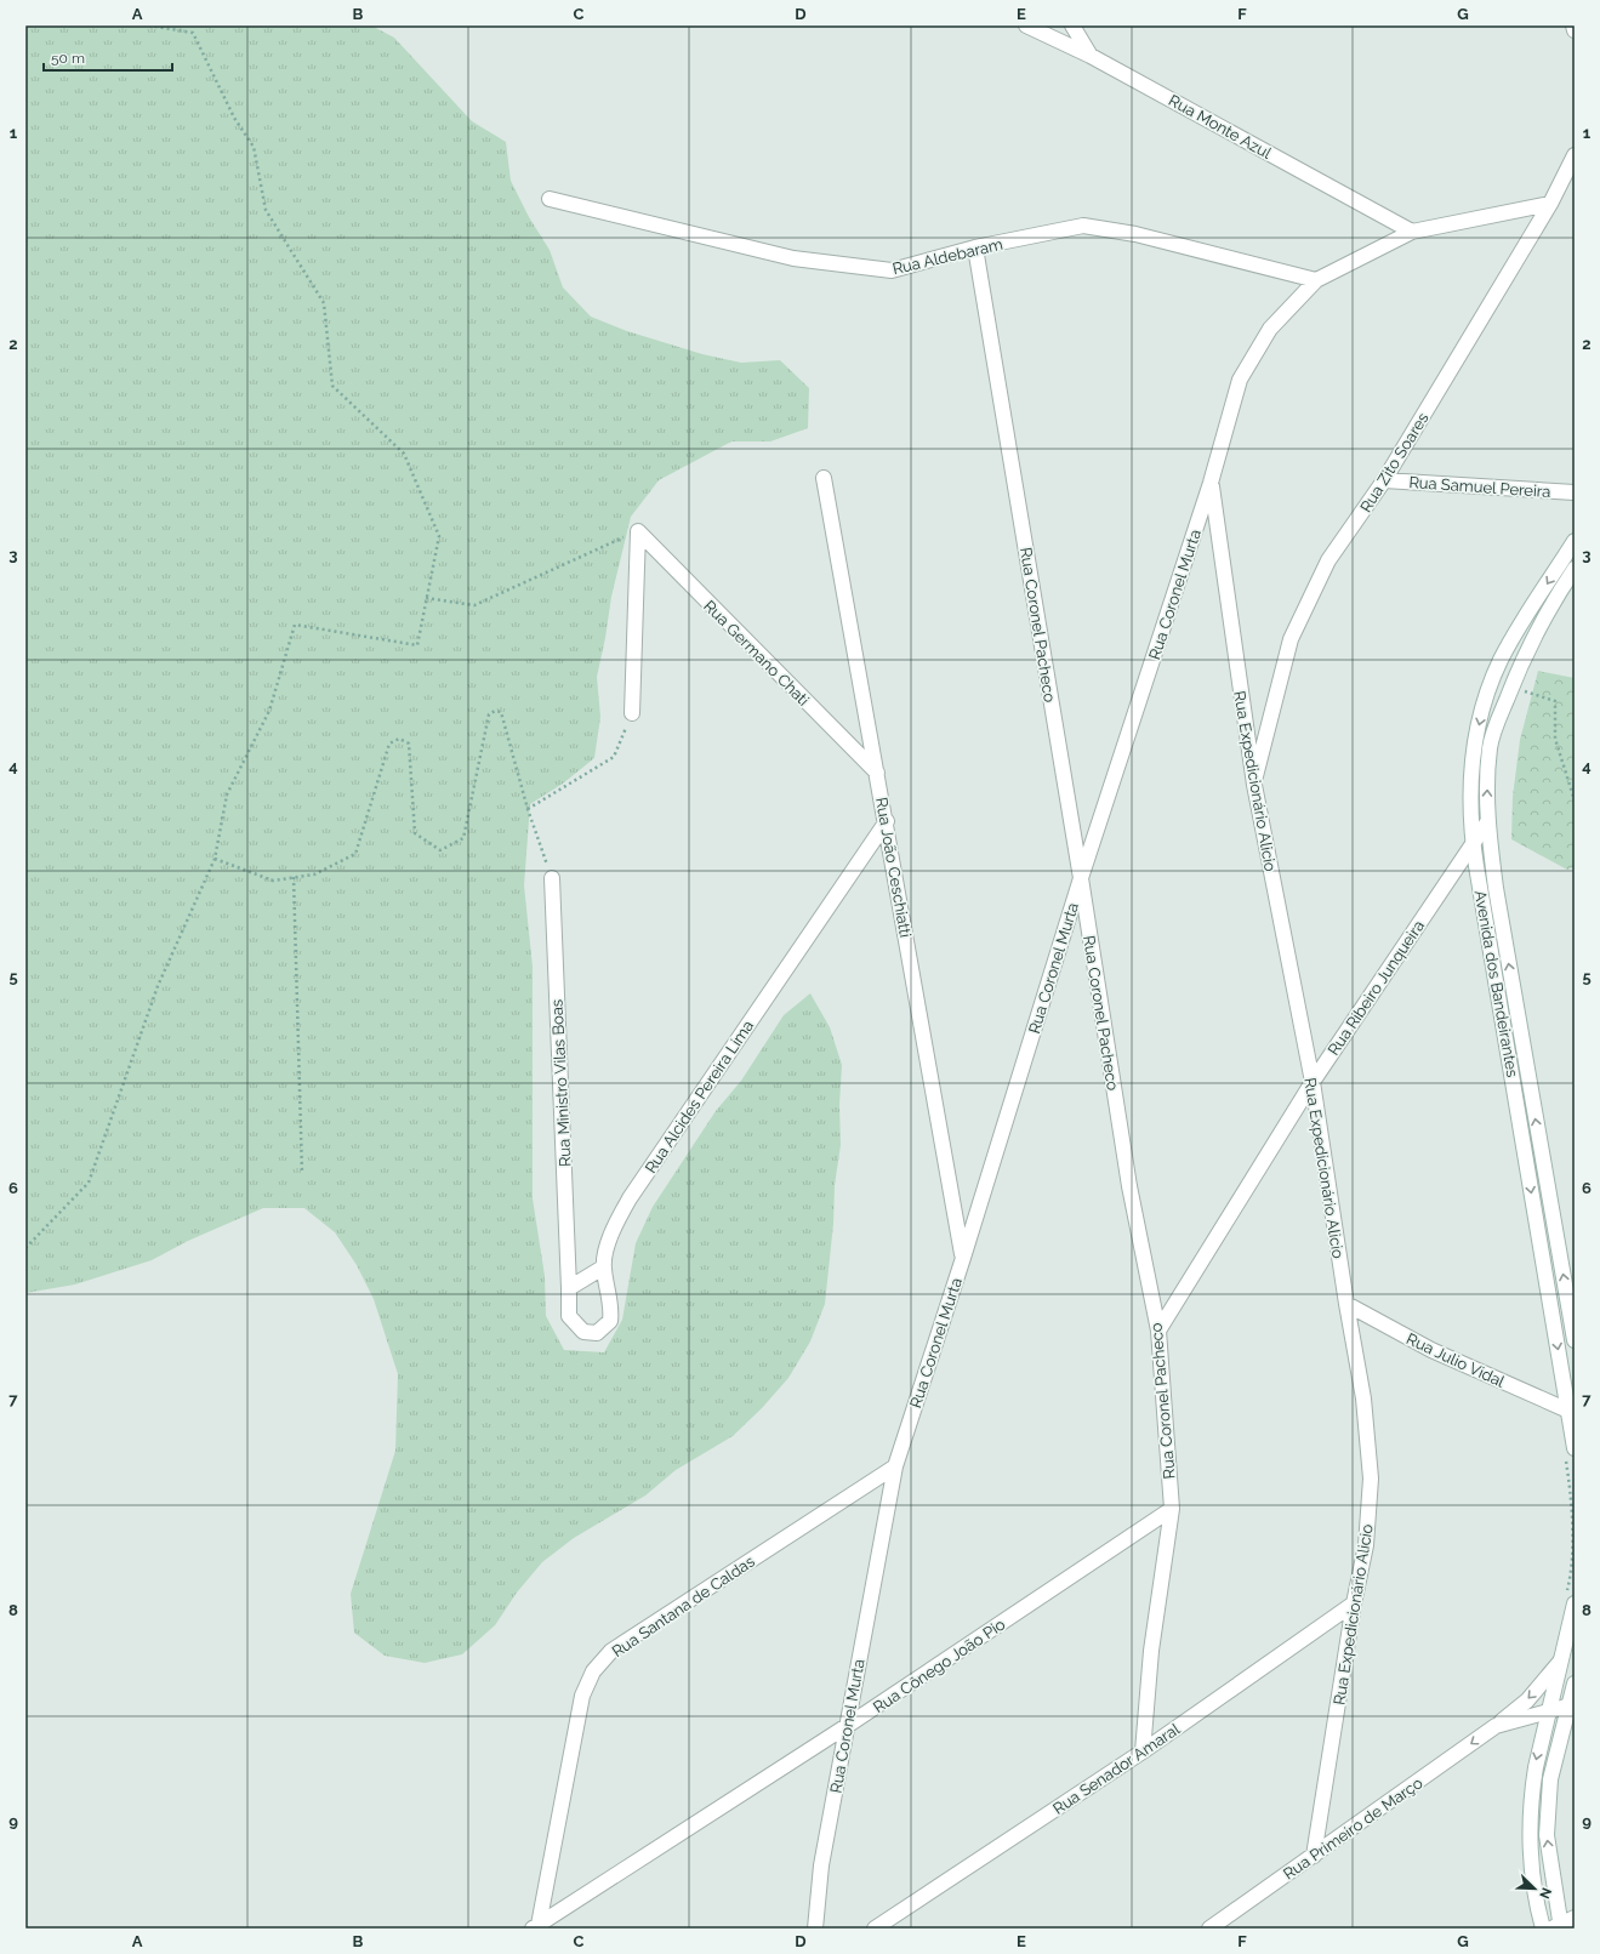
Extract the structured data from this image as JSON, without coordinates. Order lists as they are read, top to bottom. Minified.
{"streets":{"street":["Rua Monte Azul","Rua Aldebaram","Rua Zito Soares","Rua Samuel Pereira","Rua Coronel Murta","Rua Coronel Pacheco","Rua Germano Chati","Rua Expedicionário Alicio","Rua João Ceschiatti","Avenida dos Bandeirantes","Rua Ribeiro Junqueira","Rua Ministro Vilas Boas","Rua Alcides Pereira Lima","Rua Julio Vidal","Rua Santana de Caldas","Rua Cônego João Pio","Rua Senador Amaral","Rua Primeiro de Março"]},"crossings":[["Rua Monte Azul","Rua Coronel Murta"],["Rua Aldebaram","Rua Coronel Murta"],["Rua Aldebaram","Rua Coronel Pacheco"],["Rua Zito Soares","Rua Samuel Pereira"],["Rua Zito Soares","Rua Coronel Murta"],["Rua Zito Soares","Rua Expedicionário Alicio"],["Rua Coronel Murta","Rua Coronel Pacheco"],["Rua Coronel Murta","Rua Expedicionário Alicio"],["Rua Coronel Murta","Rua João Ceschiatti"],["Rua Coronel Murta","Rua Santana de Caldas"],["Rua Coronel Murta","Rua Cônego João Pio"],["Rua Coronel Pacheco","Rua Ribeiro Junqueira"],["Rua Coronel Pacheco","Rua Cônego João Pio"],["Rua Coronel Pacheco","Rua Senador Amaral"],["Rua Germano Chati","Rua João Ceschiatti"],["Rua Expedicionário Alicio","Rua Ribeiro Junqueira"],["Rua Expedicionário Alicio","Rua Julio Vidal"],["Rua Expedicionário Alicio","Rua Senador Amaral"],["Rua Expedicionário Alicio","Rua Primeiro de Março"],["Rua João Ceschiatti","Rua Alcides Pereira Lima"],["Avenida dos Bandeirantes","Rua Ribeiro Junqueira"],["Avenida dos Bandeirantes","Rua Julio Vidal"],["Rua Ministro Vilas Boas","Rua Alcides Pereira Lima"],["Rua Santana de Caldas","Rua Cônego João Pio"]],"one_way":["Rua Primeiro de Março"],"scale_bar":"50 m","north":"bottom right","grid":{"columns":["A","B","C","D","E","F","G"],"rows":["1","2","3","4","5","6","7","8","9"]}}
